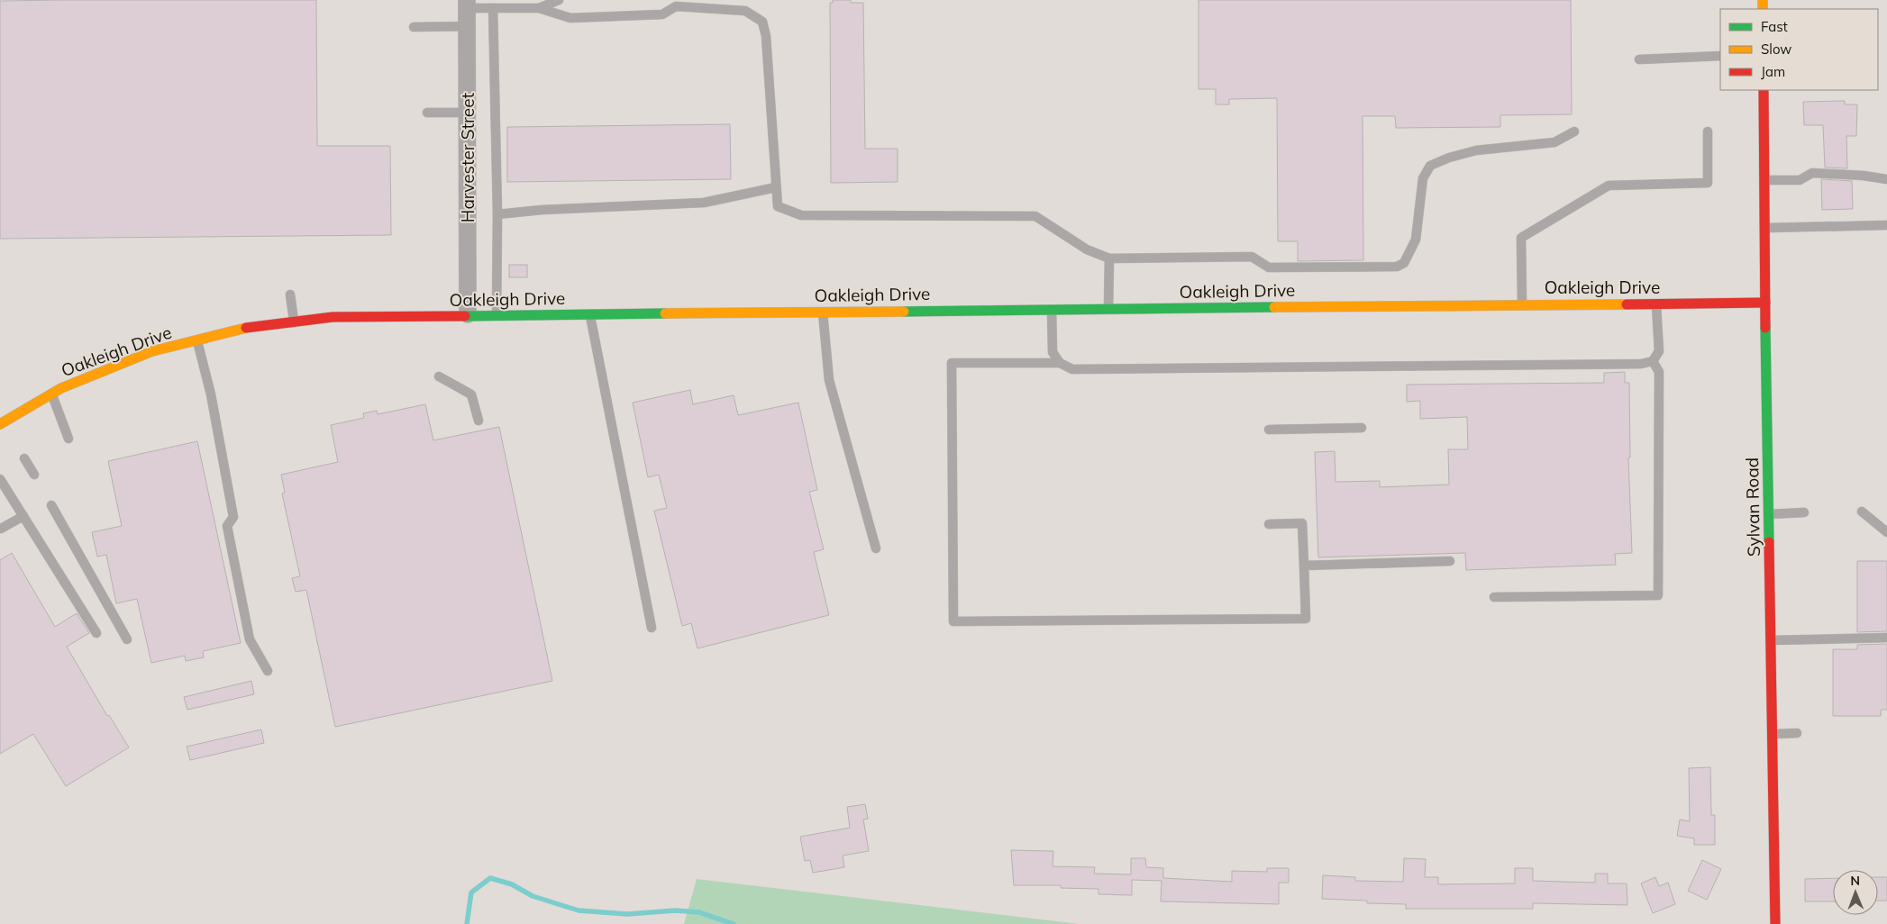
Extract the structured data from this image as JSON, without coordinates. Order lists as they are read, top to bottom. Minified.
{"streets":{"street":["Harvester Street","Oakleigh Drive","Sylvan Road"]},"crossings":[["Harvester Street","Oakleigh Drive"],["Oakleigh Drive","Sylvan Road"]],"legend":["Fast","Slow","Jam"],"north":"top"}
